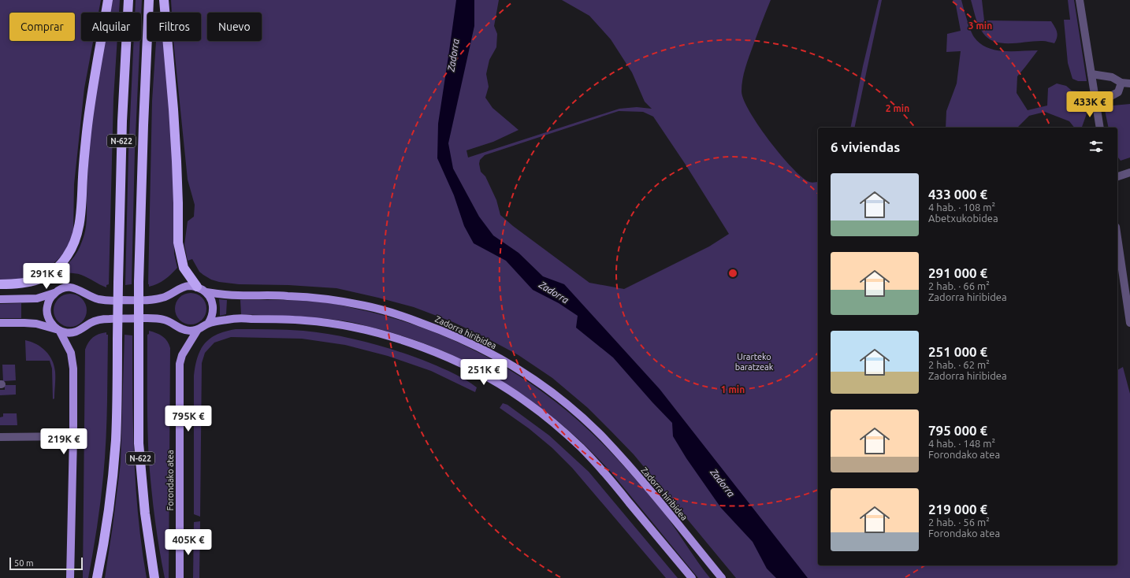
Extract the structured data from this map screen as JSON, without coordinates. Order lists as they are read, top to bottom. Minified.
{"streets":{"highway":["N-622"],"main road":["Zadorra hiribidea","Forondako atea"]},"water":["Zadorra"],"parks":["Urarteko baratzeak"],"scale_bar":"50 m","page":{"chip":["Comprar","Alquilar","Filtros","Nuevo"],"price":["433K €","291K €","251K €","795K €","219K €","405K €"],"heading":"6 viviendas","list":[{"name":"433 000 €","note":"4 hab. · 108 m² · Abetxukobidea"},{"name":"291 000 €","note":"2 hab. · 66 m² · Zadorra hiribidea"},{"name":"251 000 €","note":"2 hab. · 62 m² · Zadorra hiribidea"},{"name":"795 000 €","note":"4 hab. · 148 m² · Forondako atea"},{"name":"219 000 €","note":"2 hab. · 56 m² · Forondako atea"}],"scale":"50 m"},"rings":["3 min","2 min","1 min"]}
